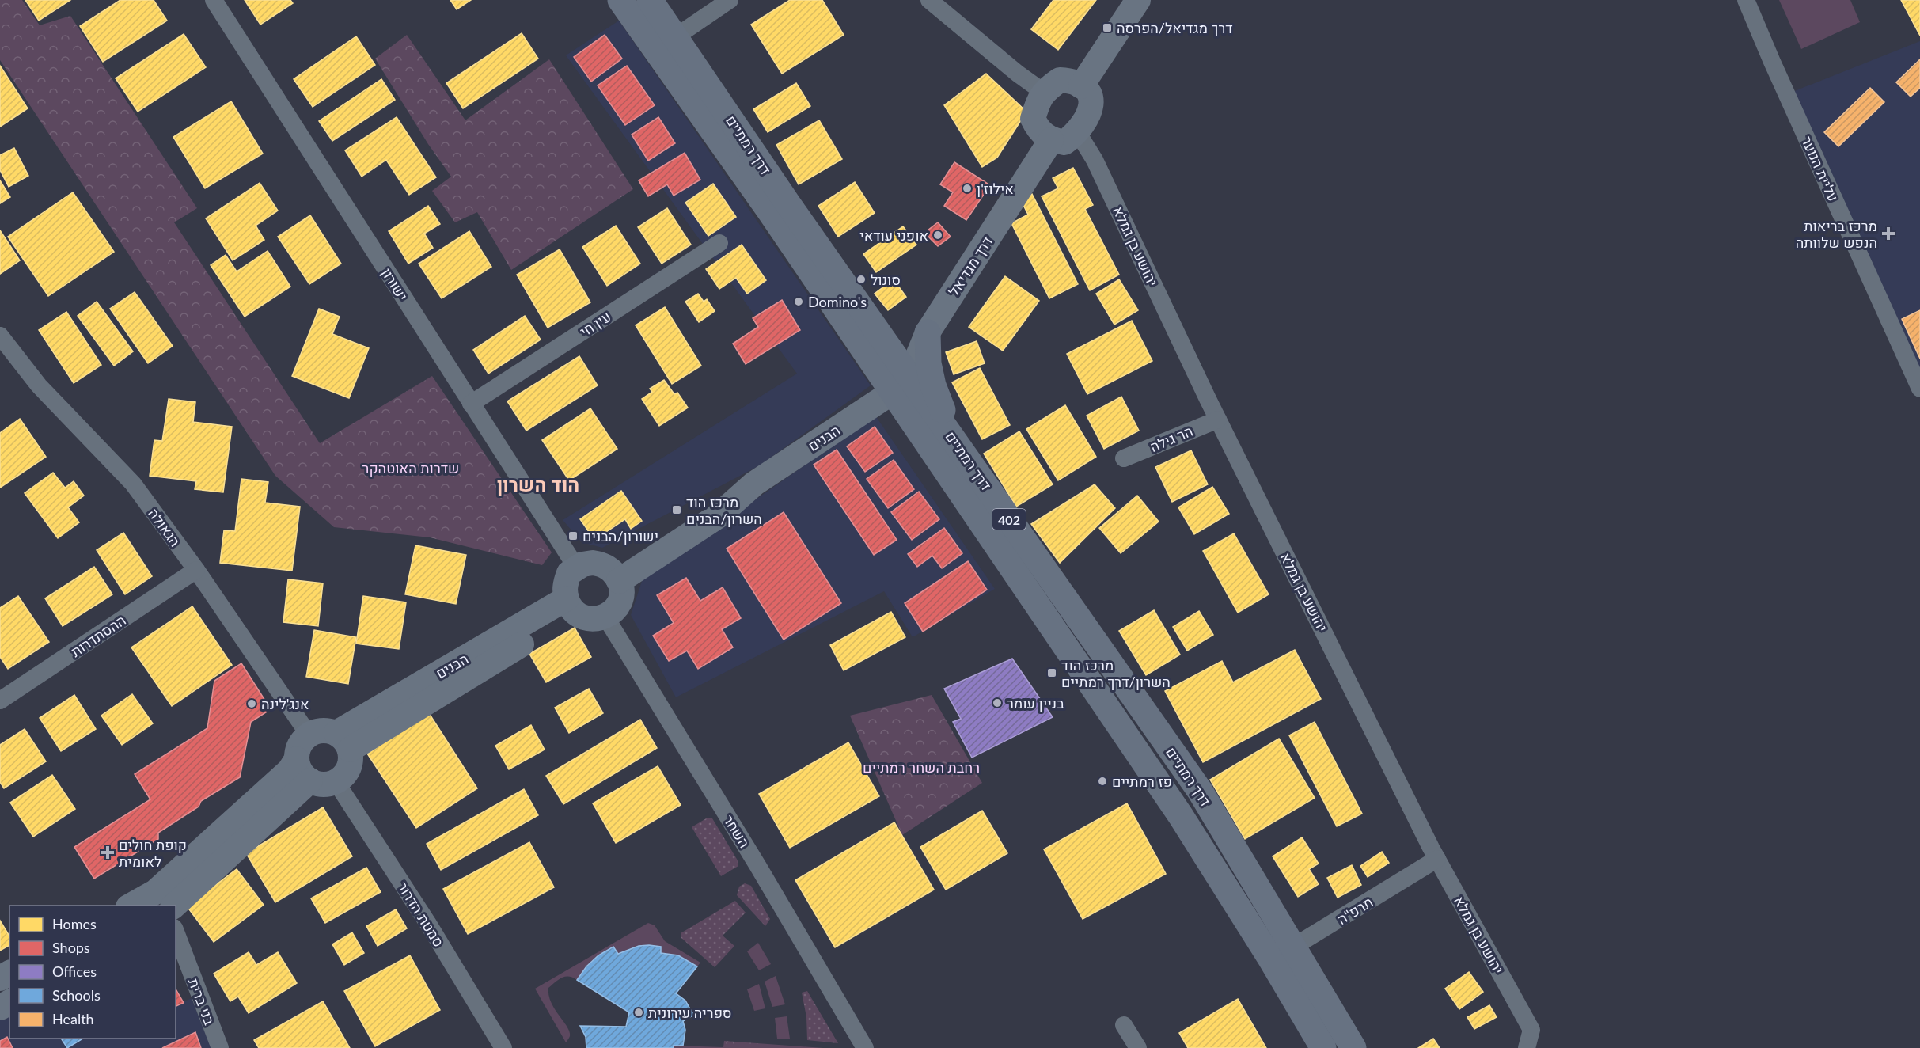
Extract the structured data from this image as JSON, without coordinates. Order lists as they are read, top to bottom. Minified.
{"streets":{"main road":["דרך רמתיים","402"],"street":["עליית הנוער","יהושע בן גמלא","דרך מגדיאל","ישורון","עין חי","הבנים","הר גילה","הגאולה","ההסתדרות","השחר","תרפ\"ה","סמטת הדרור","בני ברית"]},"crossings":[["דרך רמתיים","דרך מגדיאל"],["דרך רמתיים","הבנים"],["דרך רמתיים","תרפ\"ה"],["יהושע בן גמלא","דרך מגדיאל"],["יהושע בן גמלא","הר גילה"],["יהושע בן גמלא","תרפ\"ה"],["דרך מגדיאל","הבנים"],["ישורון","עין חי"],["ישורון","הבנים"],["ישורון","השחר"],["הבנים","הגאולה"],["הבנים","השחר"],["הבנים","סמטת הדרור"],["הגאולה","ההסתדרות"],["הגאולה","סמטת הדרור"]],"districts":["הוד השרון"],"parks":["שדרות האוטהקר","רחבת השחר רמתיים"],"places":{"transit":["דרך מגדיאל/הפרסה","מרכז הוד השרון/הבנים","ישורון/הבנים","מרכז הוד השרון/דרך רמתיים"],"other":["אילוז'ן","אופני עודאי","סונול","Domino's","בניין עומר","אנג'לינה","פז רמתיים","ספריה עירונית"],"health":["מרכז בריאות הנפש שלוותה","קופת חולים לאומית"]},"legend":["Homes","Shops","Offices","Schools","Health"]}
